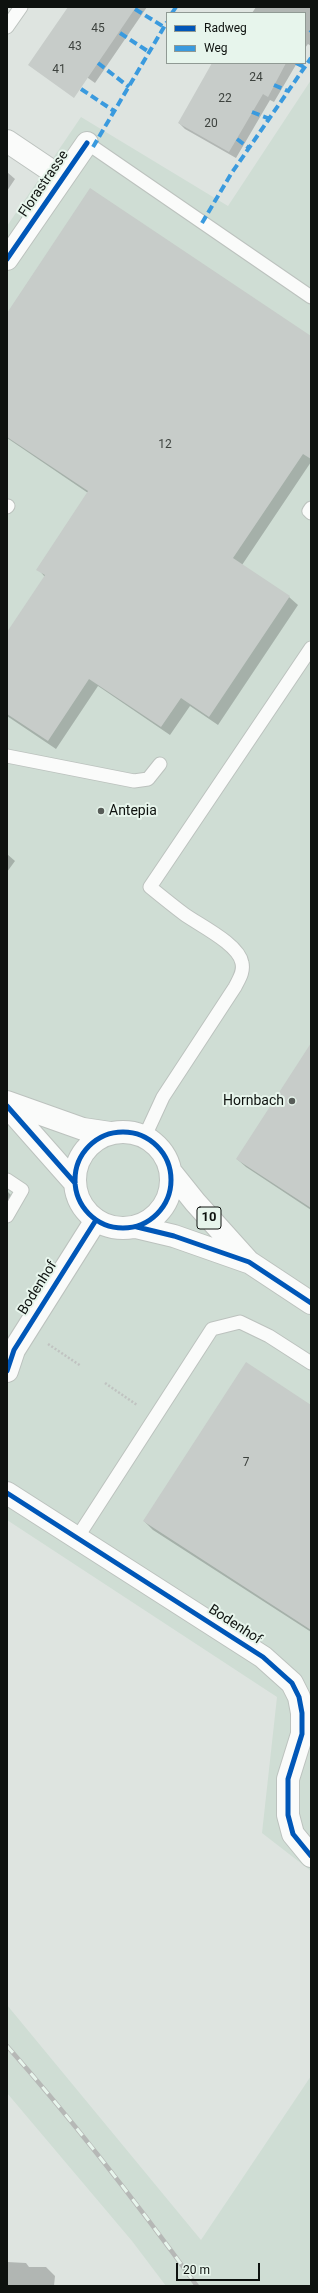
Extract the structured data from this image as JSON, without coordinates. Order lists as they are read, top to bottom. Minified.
{"streets":{"street":["Florastrasse","10","Bodenhof"]},"crossings":[["10","Bodenhof"]],"places":["Antepia","Hornbach"],"house_numbers":["45","43","41","24","22","20","12","7"],"legend":["Radweg","Weg"],"scale_bar":"20 m"}
